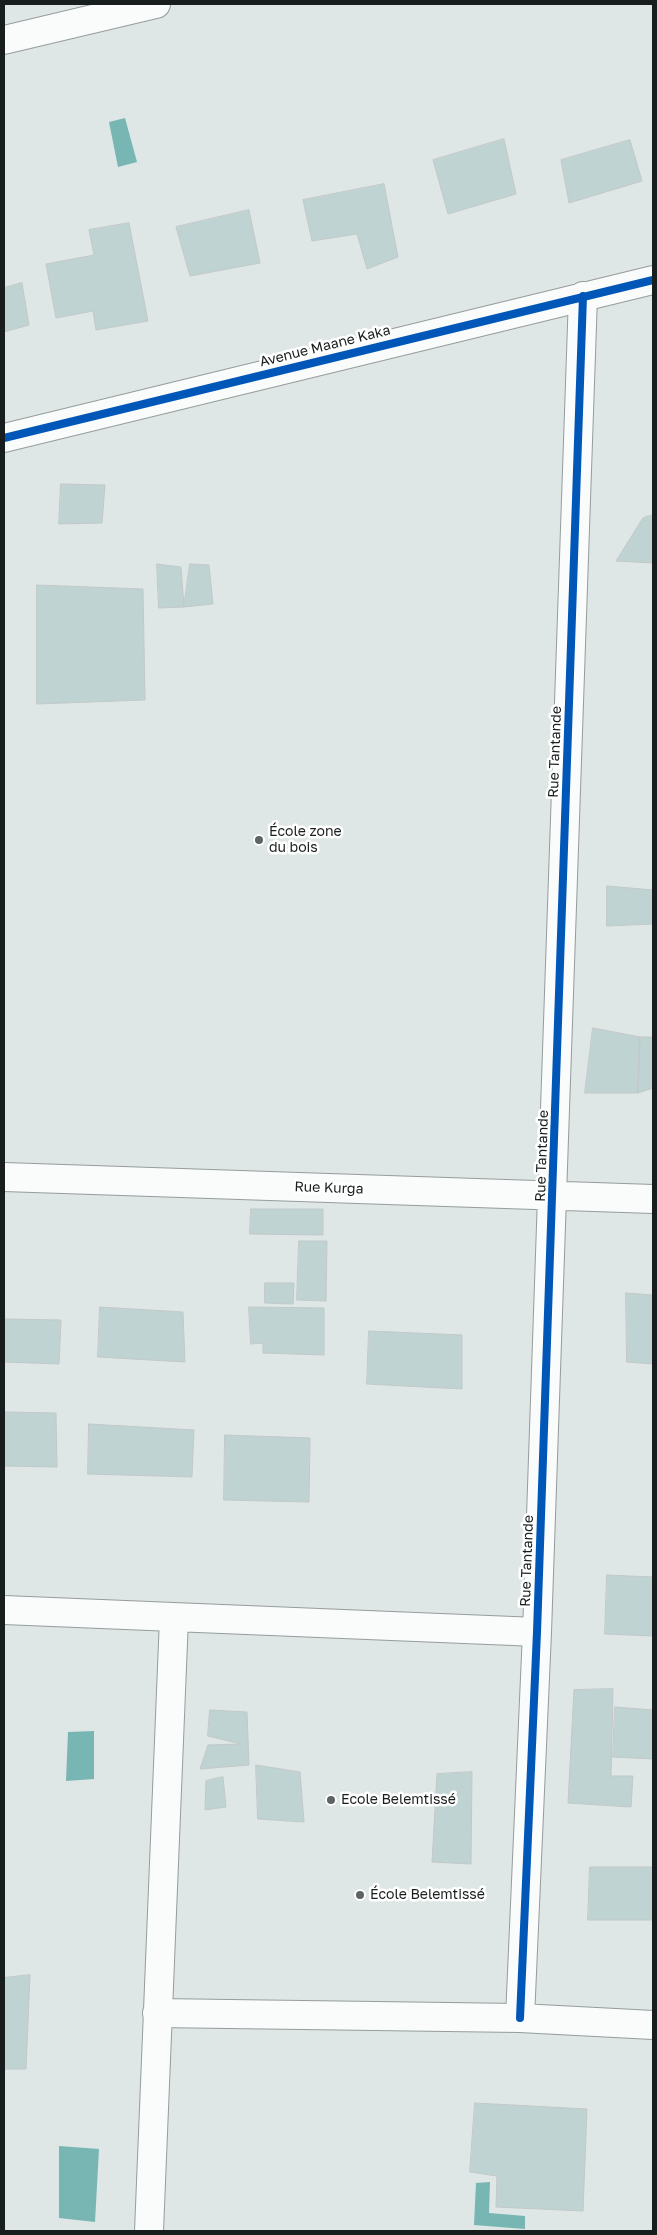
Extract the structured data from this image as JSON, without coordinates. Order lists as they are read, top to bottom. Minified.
{"streets":{"main road":["Avenue Maane Kaka","Rue Tantande","Rue Kurga"]},"crossings":[["Avenue Maane Kaka","Rue Tantande"],["Rue Tantande","Rue Kurga"]],"places":["École zone du bois","Ecole Belemtissé","École Belemtissé"]}
